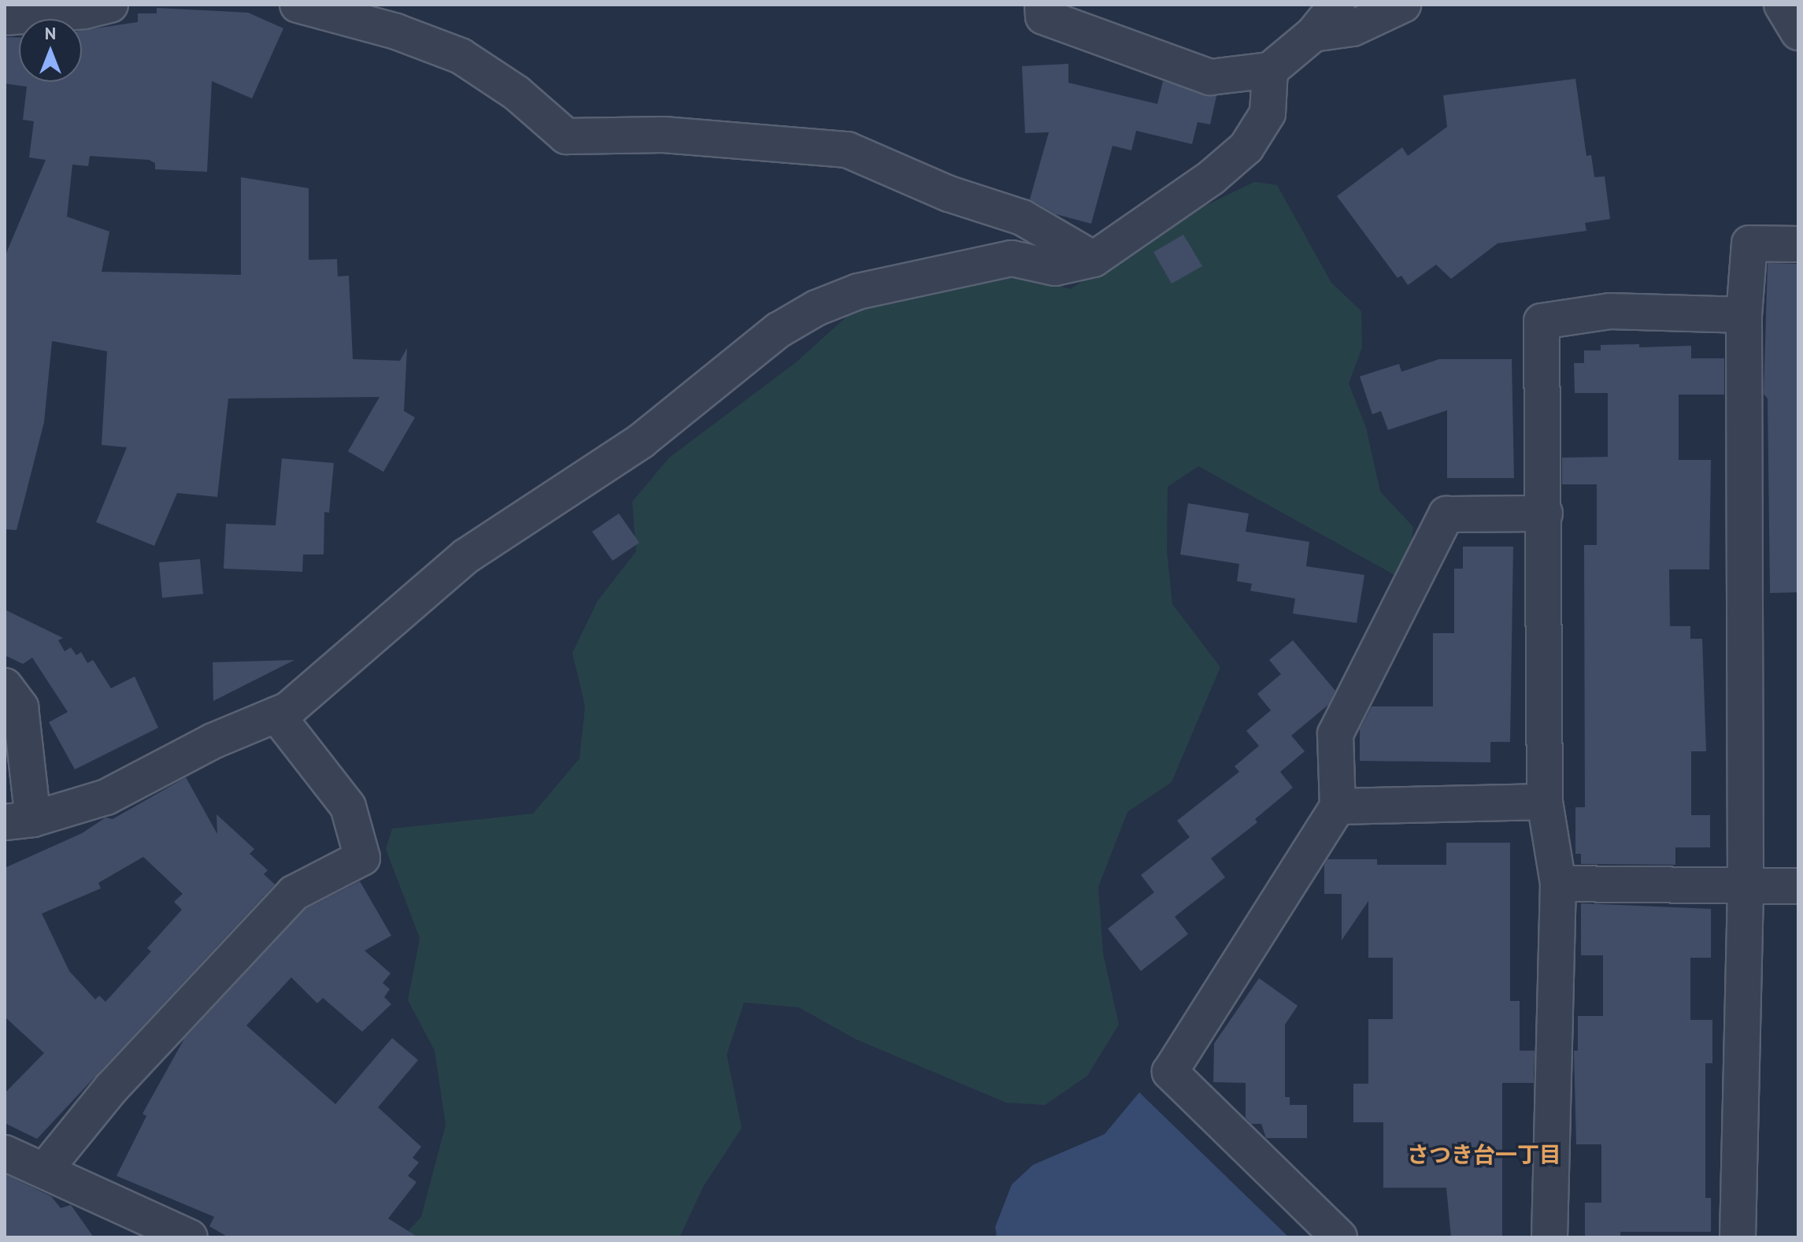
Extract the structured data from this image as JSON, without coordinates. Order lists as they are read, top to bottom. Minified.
{"districts":["さつき台一丁目"],"north":"top"}
